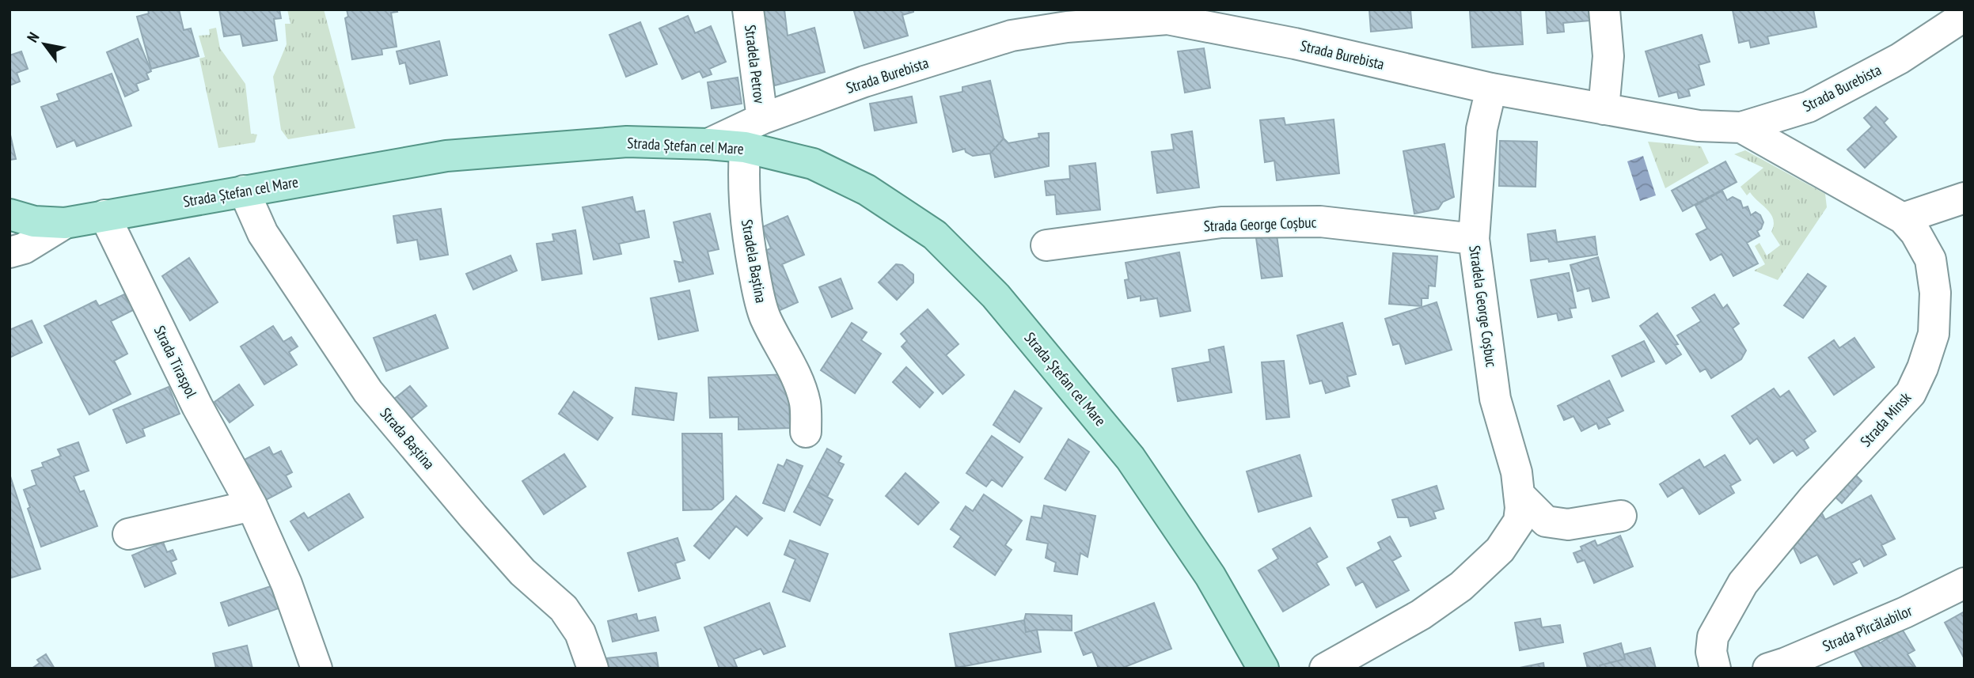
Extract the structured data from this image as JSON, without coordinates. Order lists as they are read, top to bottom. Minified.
{"streets":{"main road":["Strada Ștefan cel Mare"],"street":["Strada Burebista","Stradela Petrov","Strada George Coșbuc","Stradela Baștina","Stradela George Coșbuc","Strada Tiraspol","Strada Minsk","Strada Baștina","Strada Pîrcălabilor"]},"crossings":[["Strada Burebista","Stradela Petrov"],["Strada Burebista","Strada Ștefan cel Mare"],["Strada Burebista","Stradela George Coșbuc"],["Strada Burebista","Strada Minsk"],["Strada Ștefan cel Mare","Stradela Baștina"],["Strada Ștefan cel Mare","Strada Tiraspol"],["Strada Ștefan cel Mare","Strada Baștina"],["Strada George Coșbuc","Stradela George Coșbuc"]],"north":"top left"}
